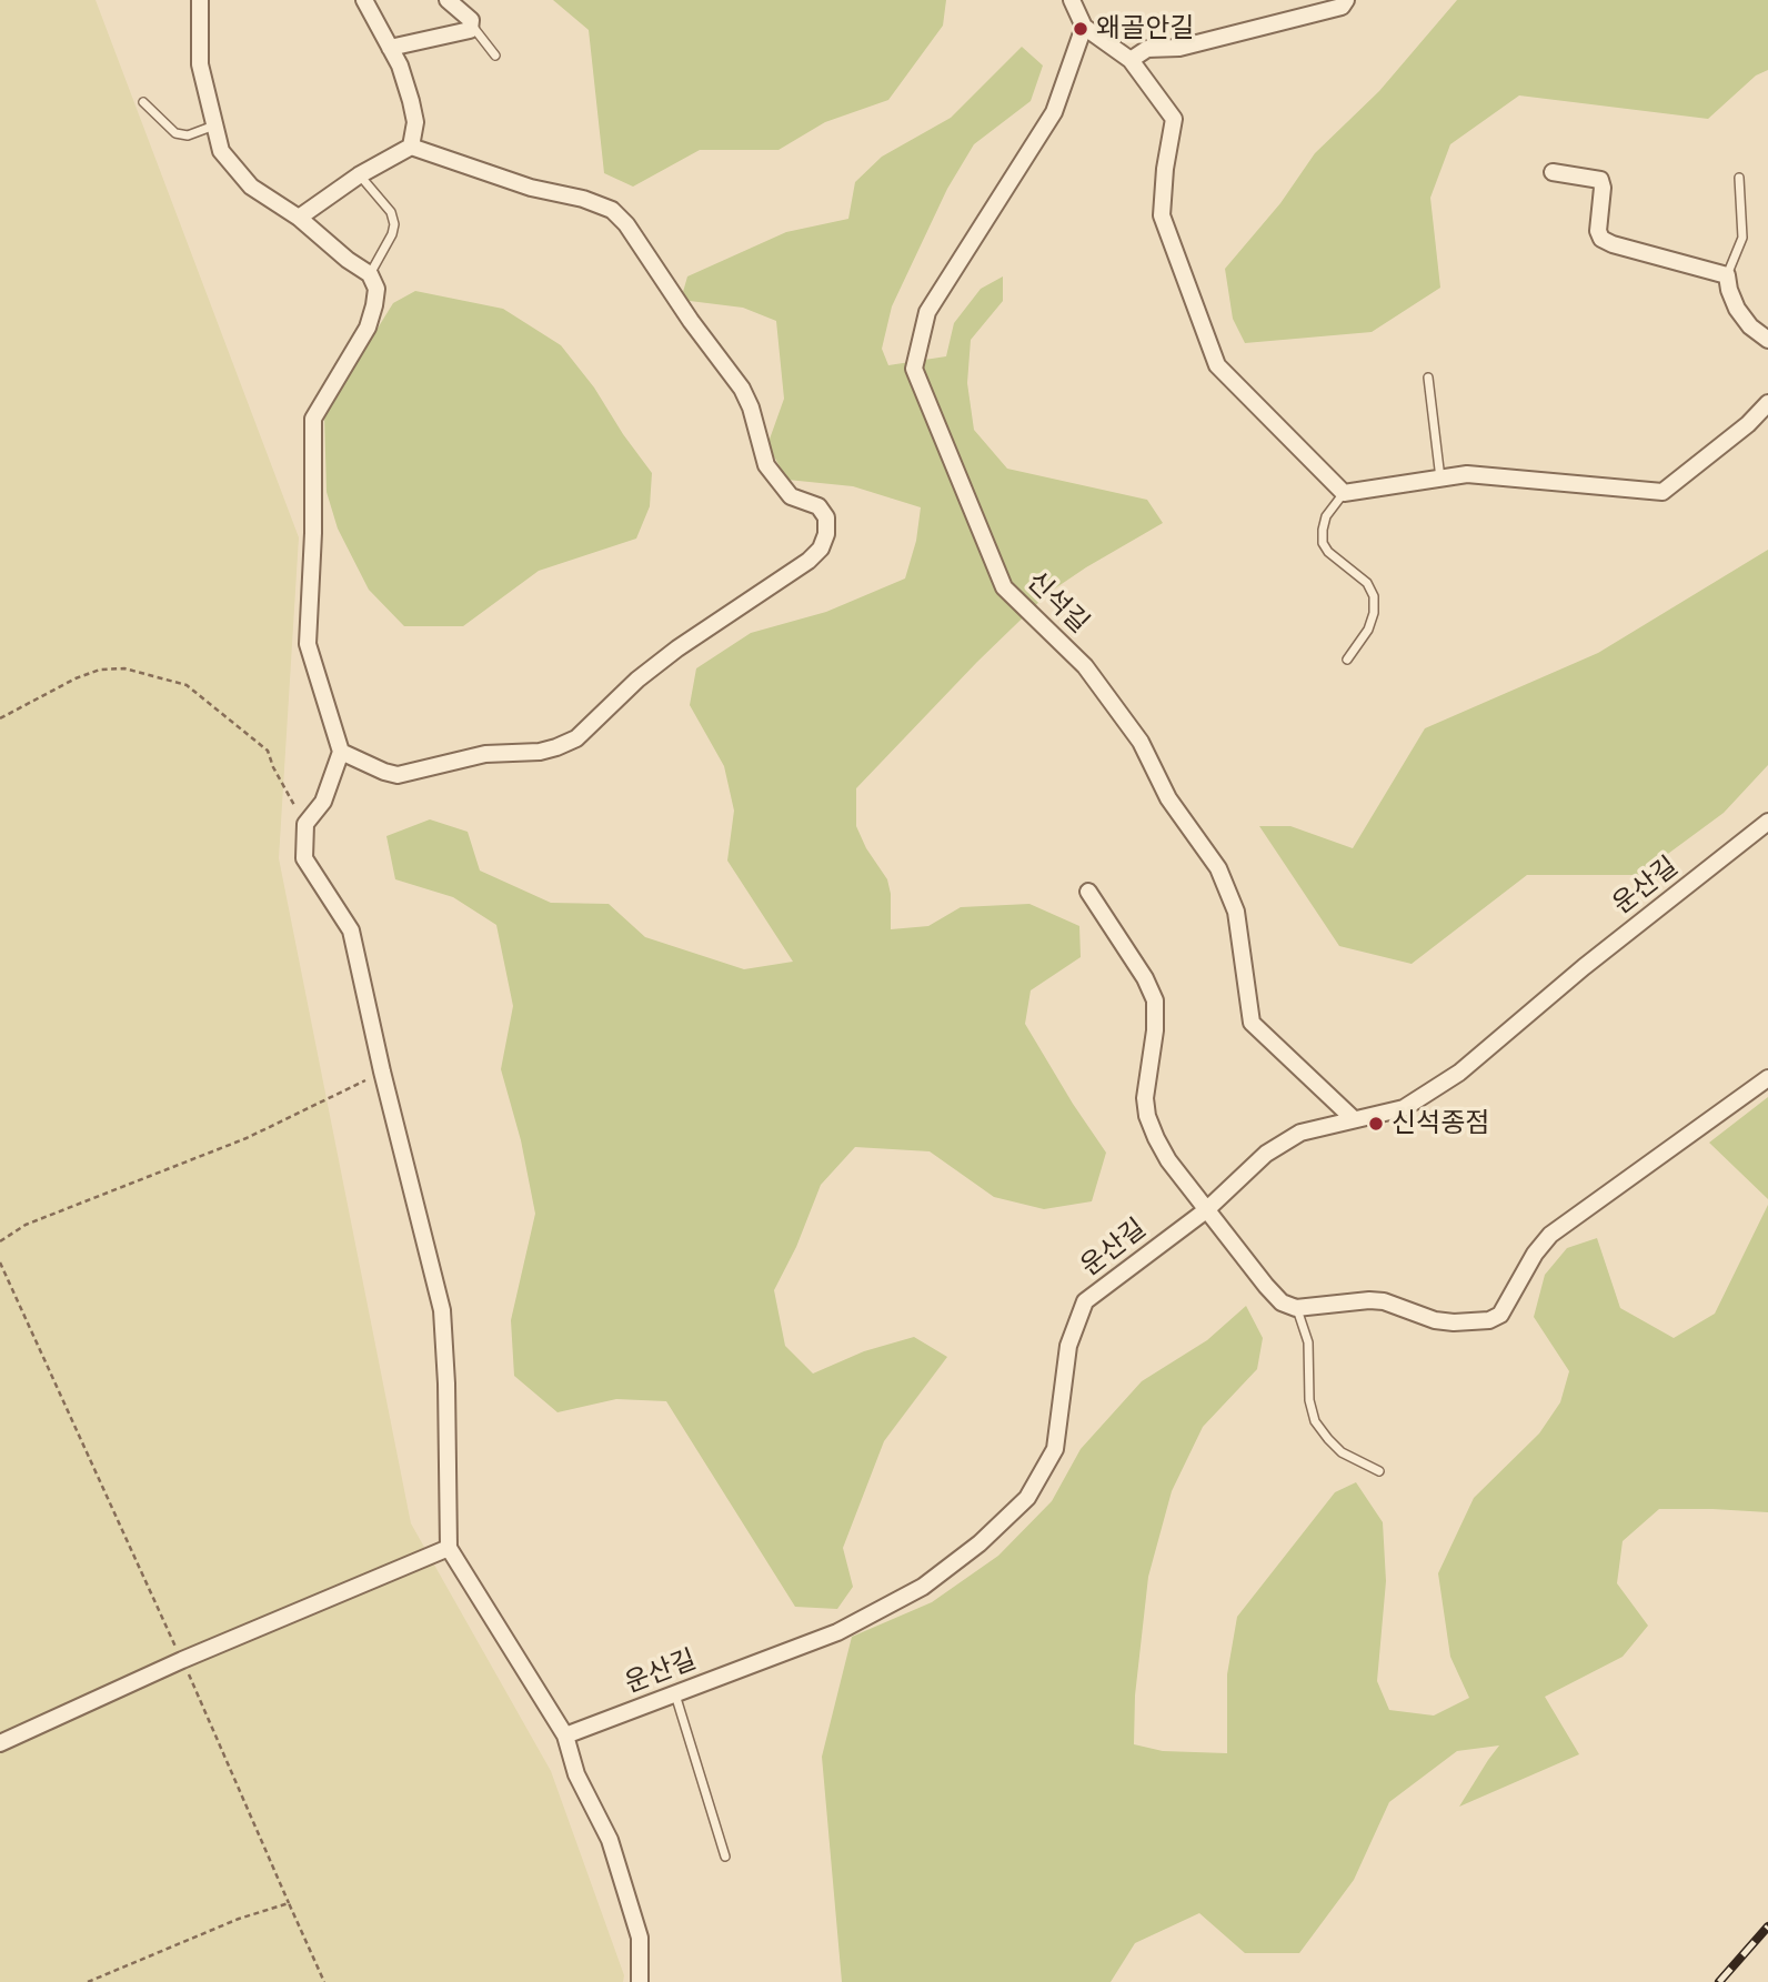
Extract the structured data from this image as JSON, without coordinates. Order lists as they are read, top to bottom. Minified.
{"streets":{"street":["신석길","운산길"]},"crossings":[["신석길","운산길"]],"places":["왜골안길","신석종점"]}
